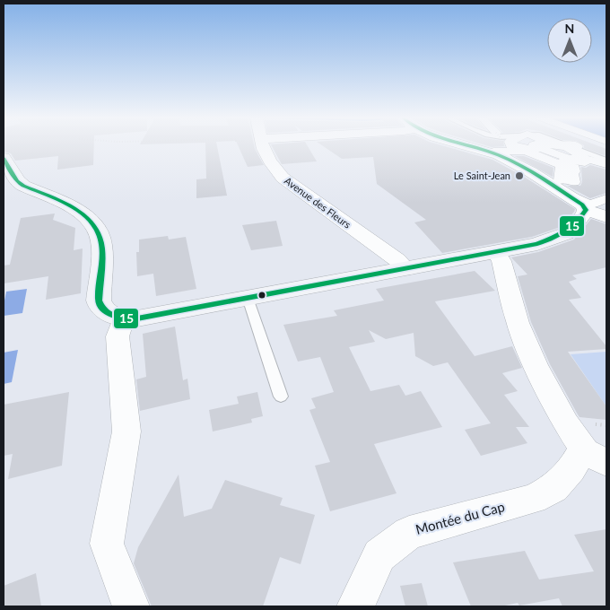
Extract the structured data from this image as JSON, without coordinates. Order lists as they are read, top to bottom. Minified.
{"streets":{"street":["Avenue des Fleurs","Montée du Cap"]},"places":["Le Saint-Jean"],"lines":["transit line 15"],"north":"top"}
